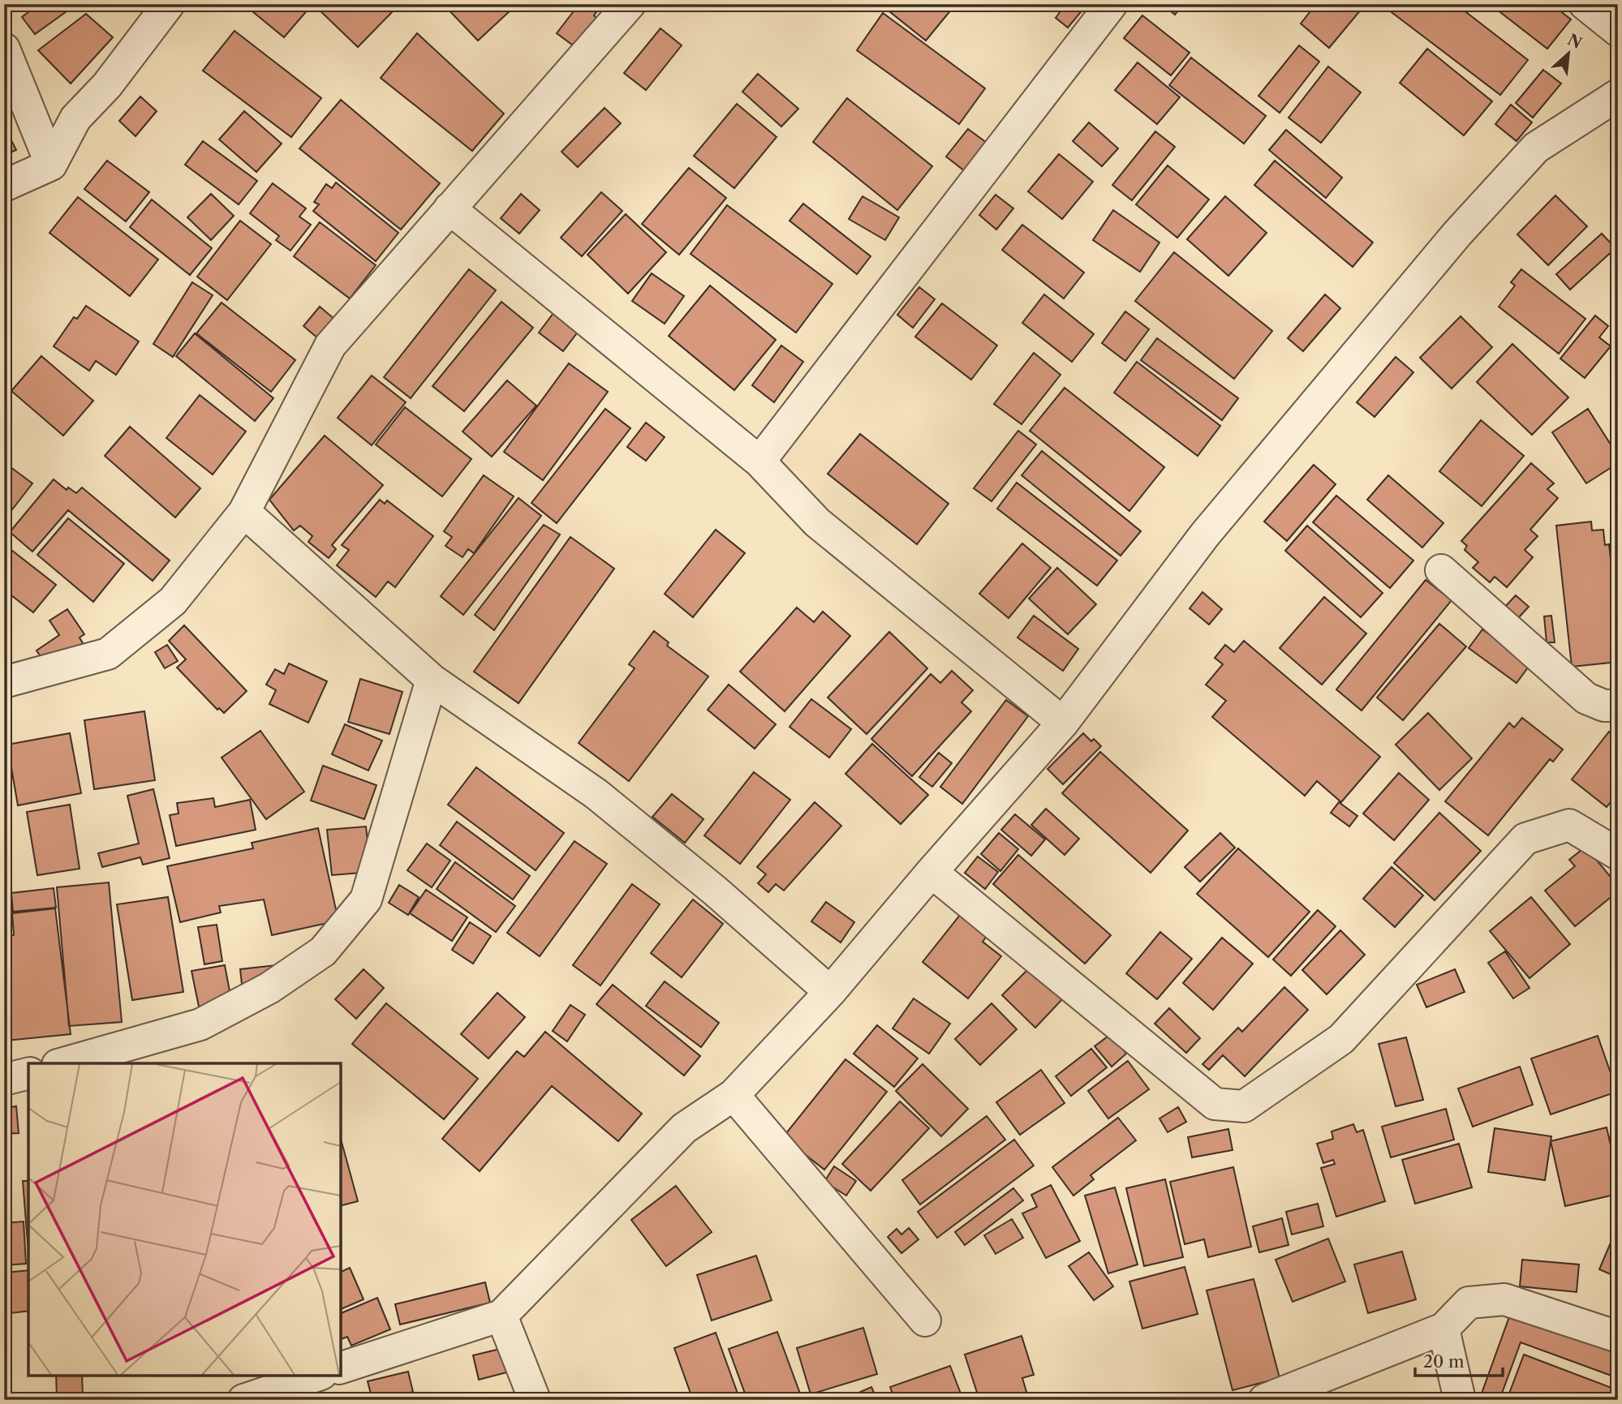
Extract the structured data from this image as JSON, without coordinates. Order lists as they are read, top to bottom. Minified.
{"scale_bar":"20 m","north":"top right"}
